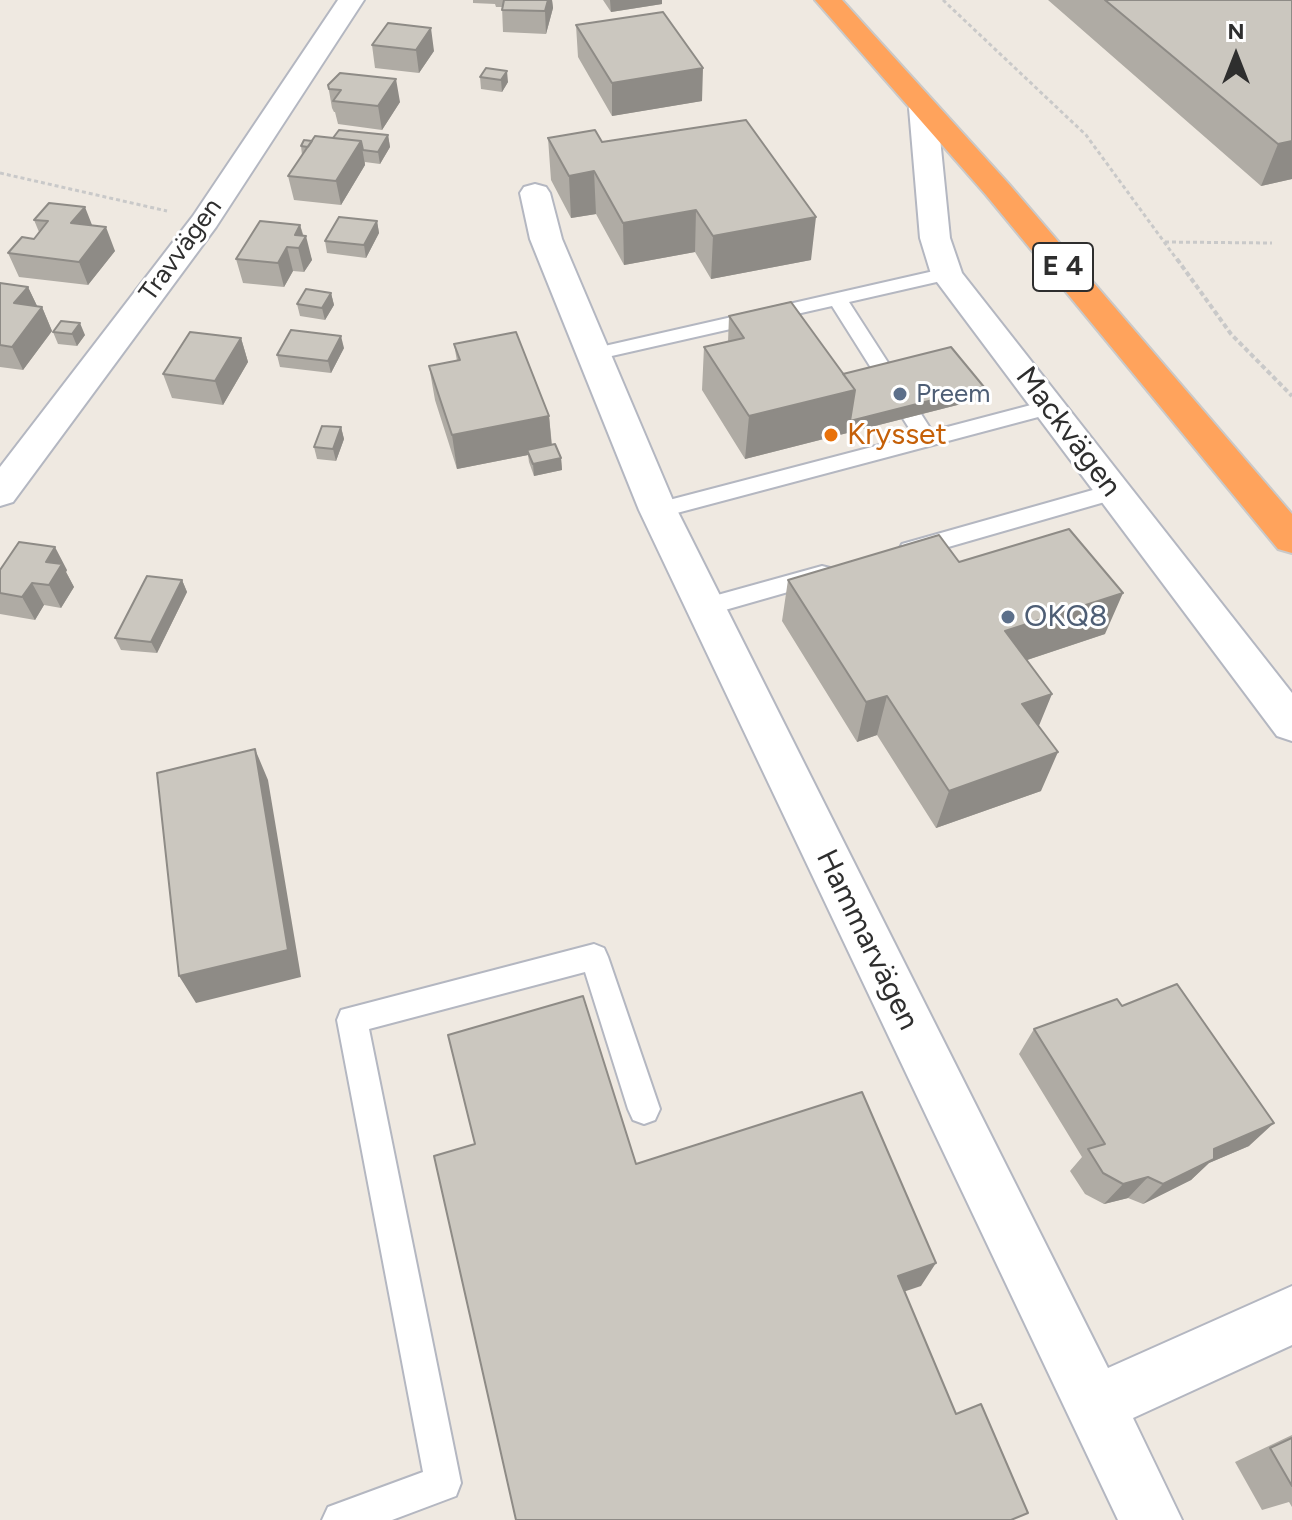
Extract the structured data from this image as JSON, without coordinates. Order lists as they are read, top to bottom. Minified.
{"streets":{"highway":["E 4"],"street":["Travvägen","Mackvägen","Hammarvägen"]},"crossings":[["E 4","Mackvägen"]],"places":["Preem","Krysset","OKQ8"],"north":"top"}
